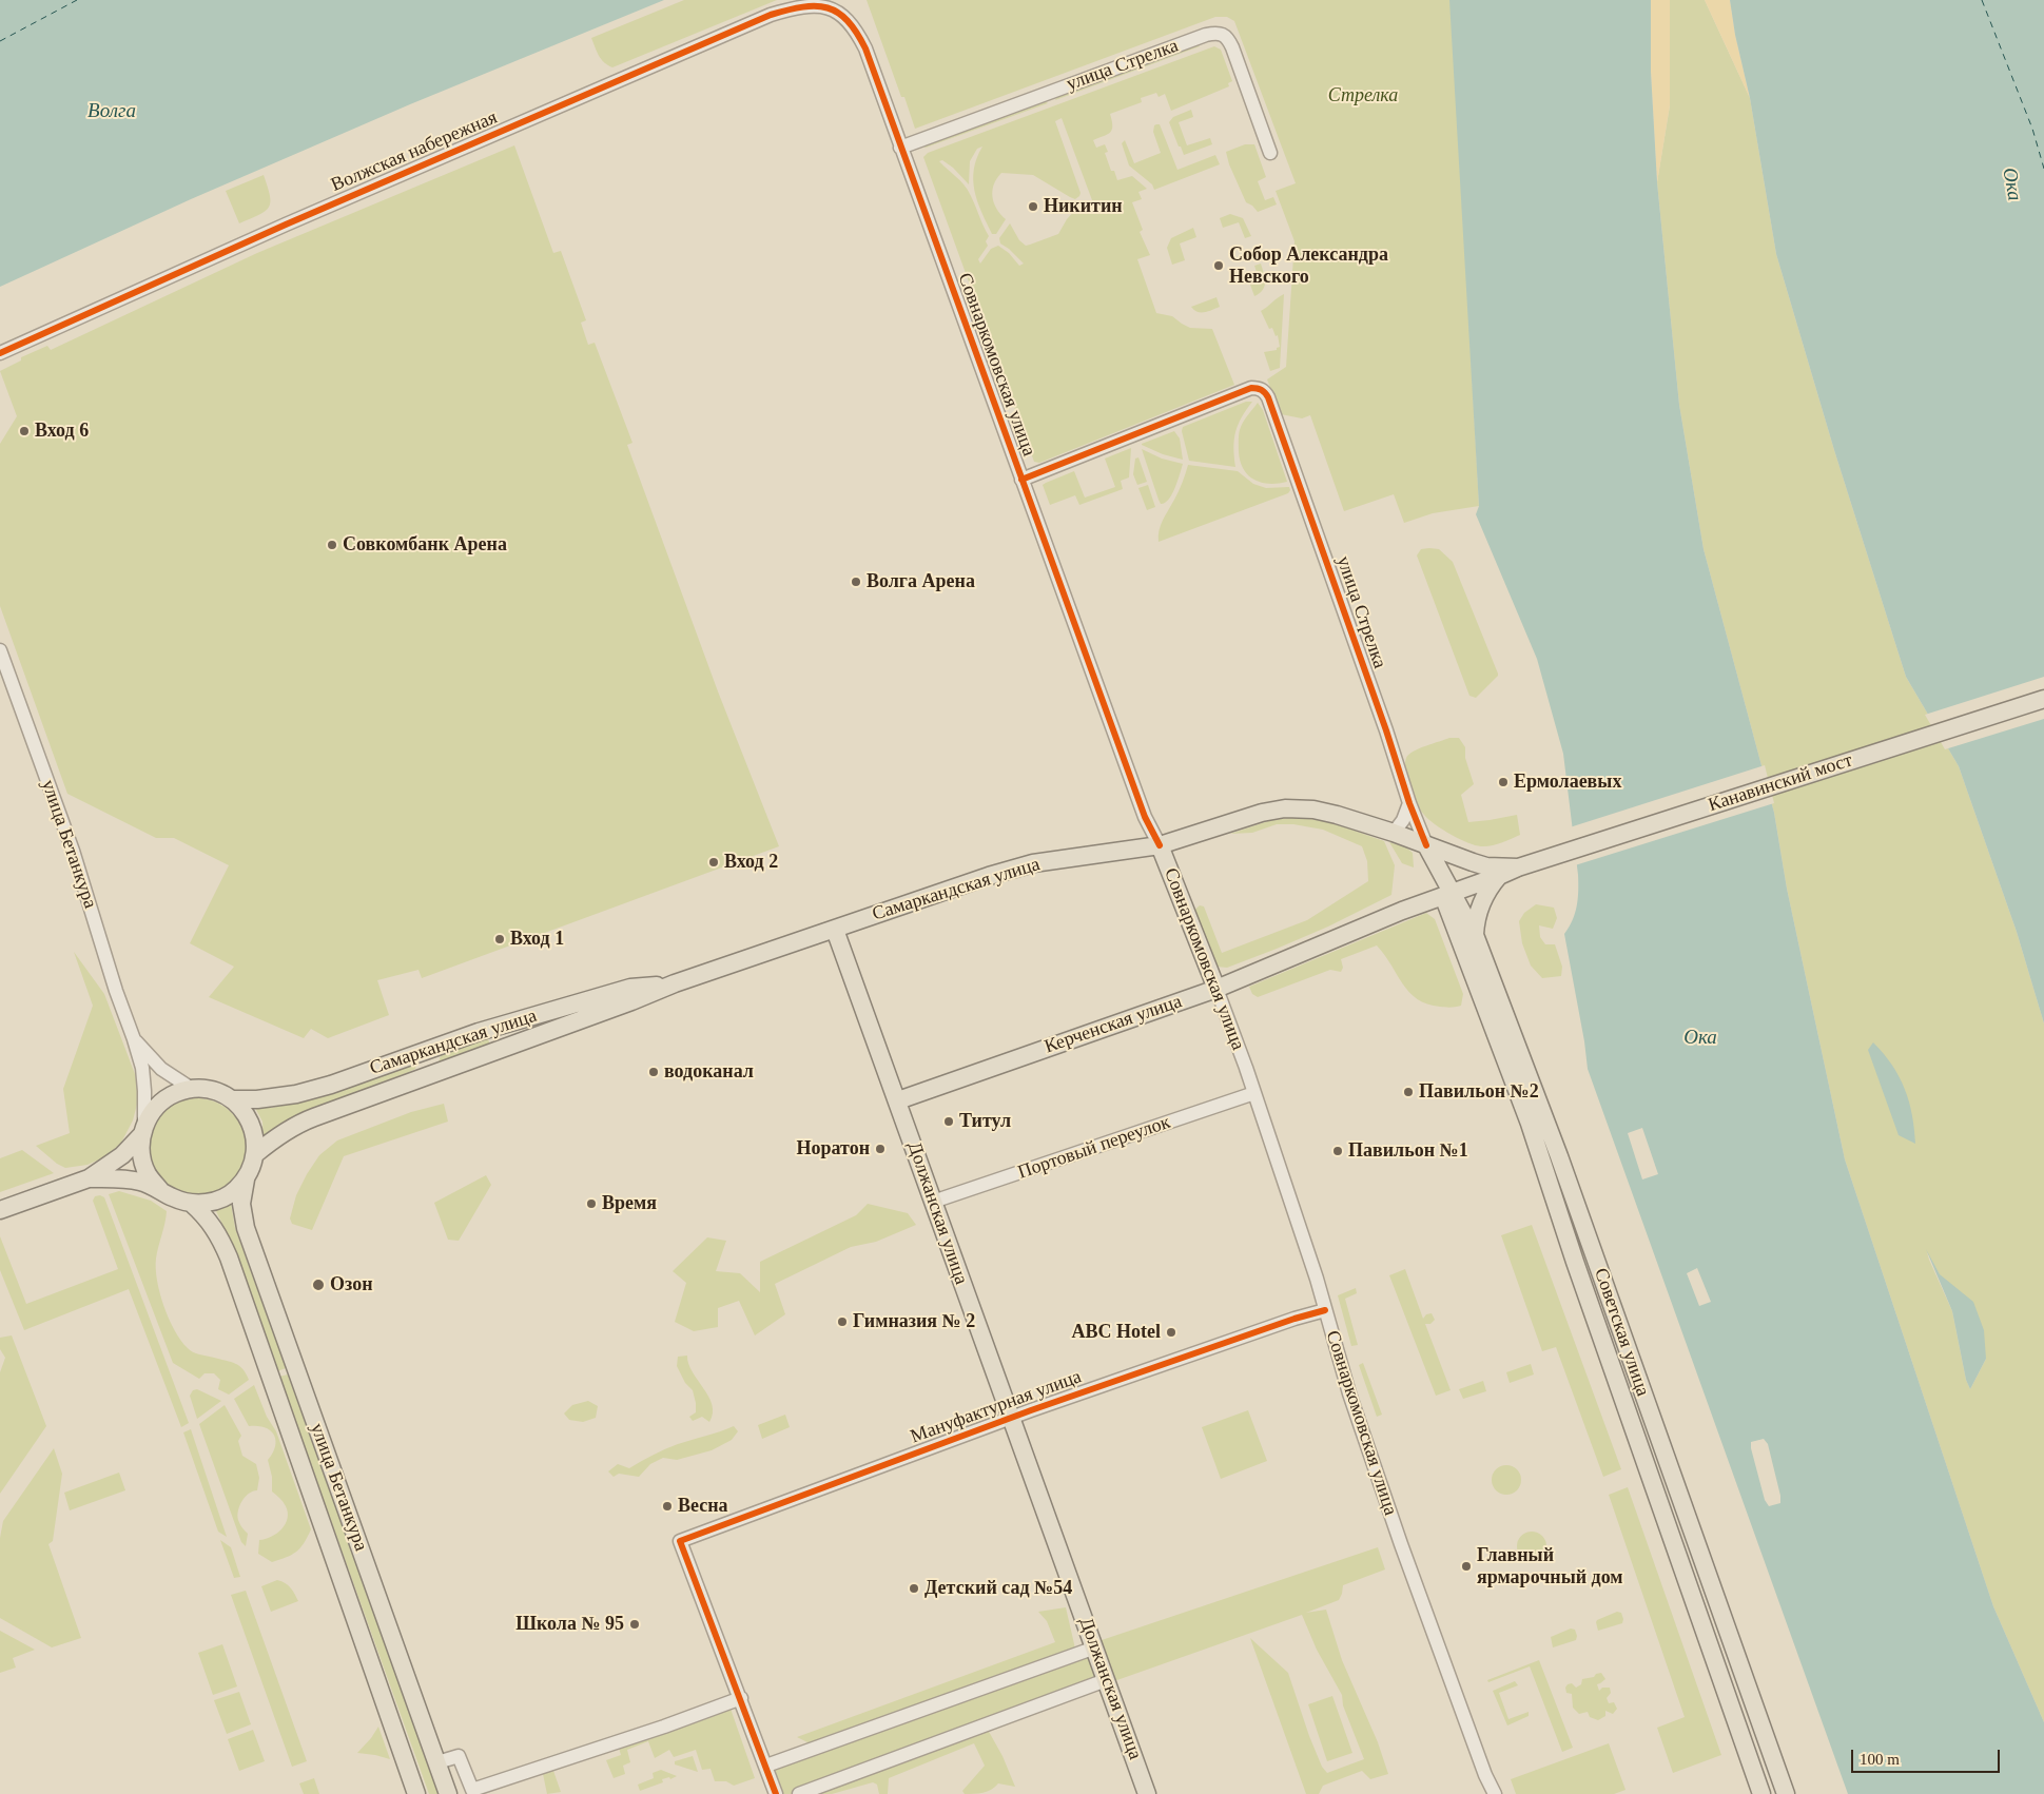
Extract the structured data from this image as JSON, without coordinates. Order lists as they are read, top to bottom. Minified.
{"streets":{"main road":["Совнаркомовская улица","Канавинский мост","улица Бетанкура","Самаркандская улица","Керченская улица","Должанская улица","Советская улица"],"street":["улица Стрелка","Волжская набережная","Портовый переулок","Мануфактурная улица"]},"crossings":[["улица Стрелка","Совнаркомовская улица"],["улица Стрелка","Самаркандская улица"],["Волжская набережная","Совнаркомовская улица"],["Совнаркомовская улица","Самаркандская улица"],["Совнаркомовская улица","Керченская улица"],["Совнаркомовская улица","Портовый переулок"],["Совнаркомовская улица","Мануфактурная улица"],["Канавинский мост","Самаркандская улица"],["Канавинский мост","Керченская улица"],["улица Бетанкура","Самаркандская улица"],["Самаркандская улица","Керченская улица"],["Самаркандская улица","Должанская улица"],["Керченская улица","Должанская улица"],["Керченская улица","Советская улица"],["Портовый переулок","Должанская улица"],["Должанская улица","Мануфактурная улица"]],"water":["Волга","Ока"],"parks":["Стрелка"],"places":["Никитин","Собор Александра Невского","Вход 6","Совкомбанк Арена","Волга Арена","Ермолаевых","Вход 2","Вход 1","водоканал","Павильон №2","Титул","Норатон","Павильон №1","Время","Озон","Гимназия № 2","ABC Hotel","Весна","Главный ярмарочный дом","Детский сад №54","Школа № 95"],"scale_bar":"100 m"}
